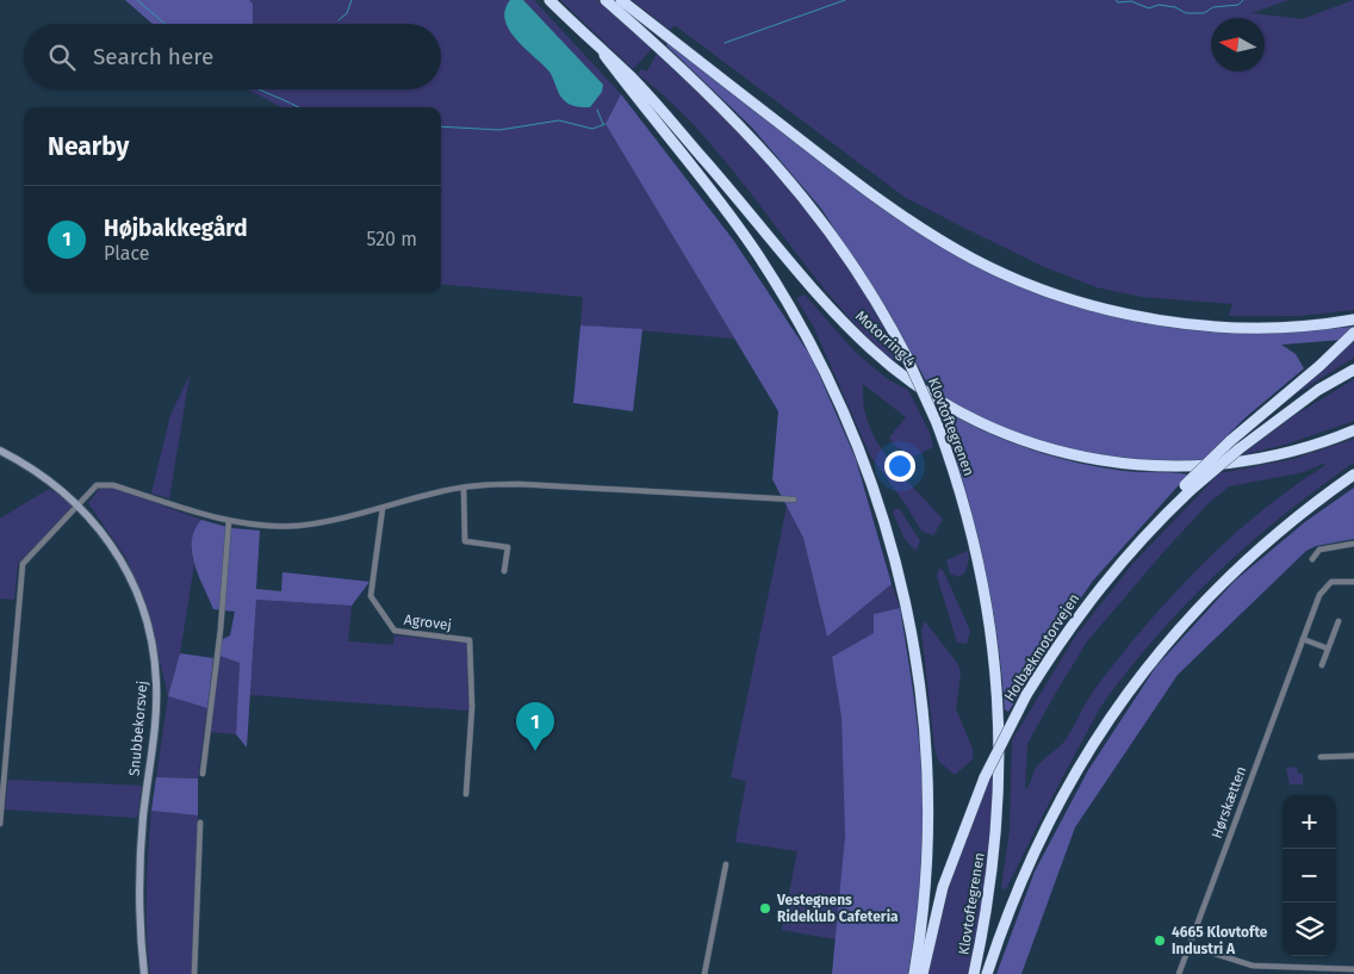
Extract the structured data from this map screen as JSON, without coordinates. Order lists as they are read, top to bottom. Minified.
{"streets":{"highway":["Motorring 4","Klovtoftegrenen","Holbækmotorvejen"],"street":["Agrovej","Snubbekorsvej","Hørskætten"]},"places":["Vestegnens Rideklub Cafeteria","4665 Klovtofte Industri A"],"north":"left","page":{"search":"Search here","heading":"Nearby","list":[{"mark":"1","name":"Højbakkegård","note":"Place","value":"520 m"}],"pins":"1","map_buttons":["+","−"]}}
